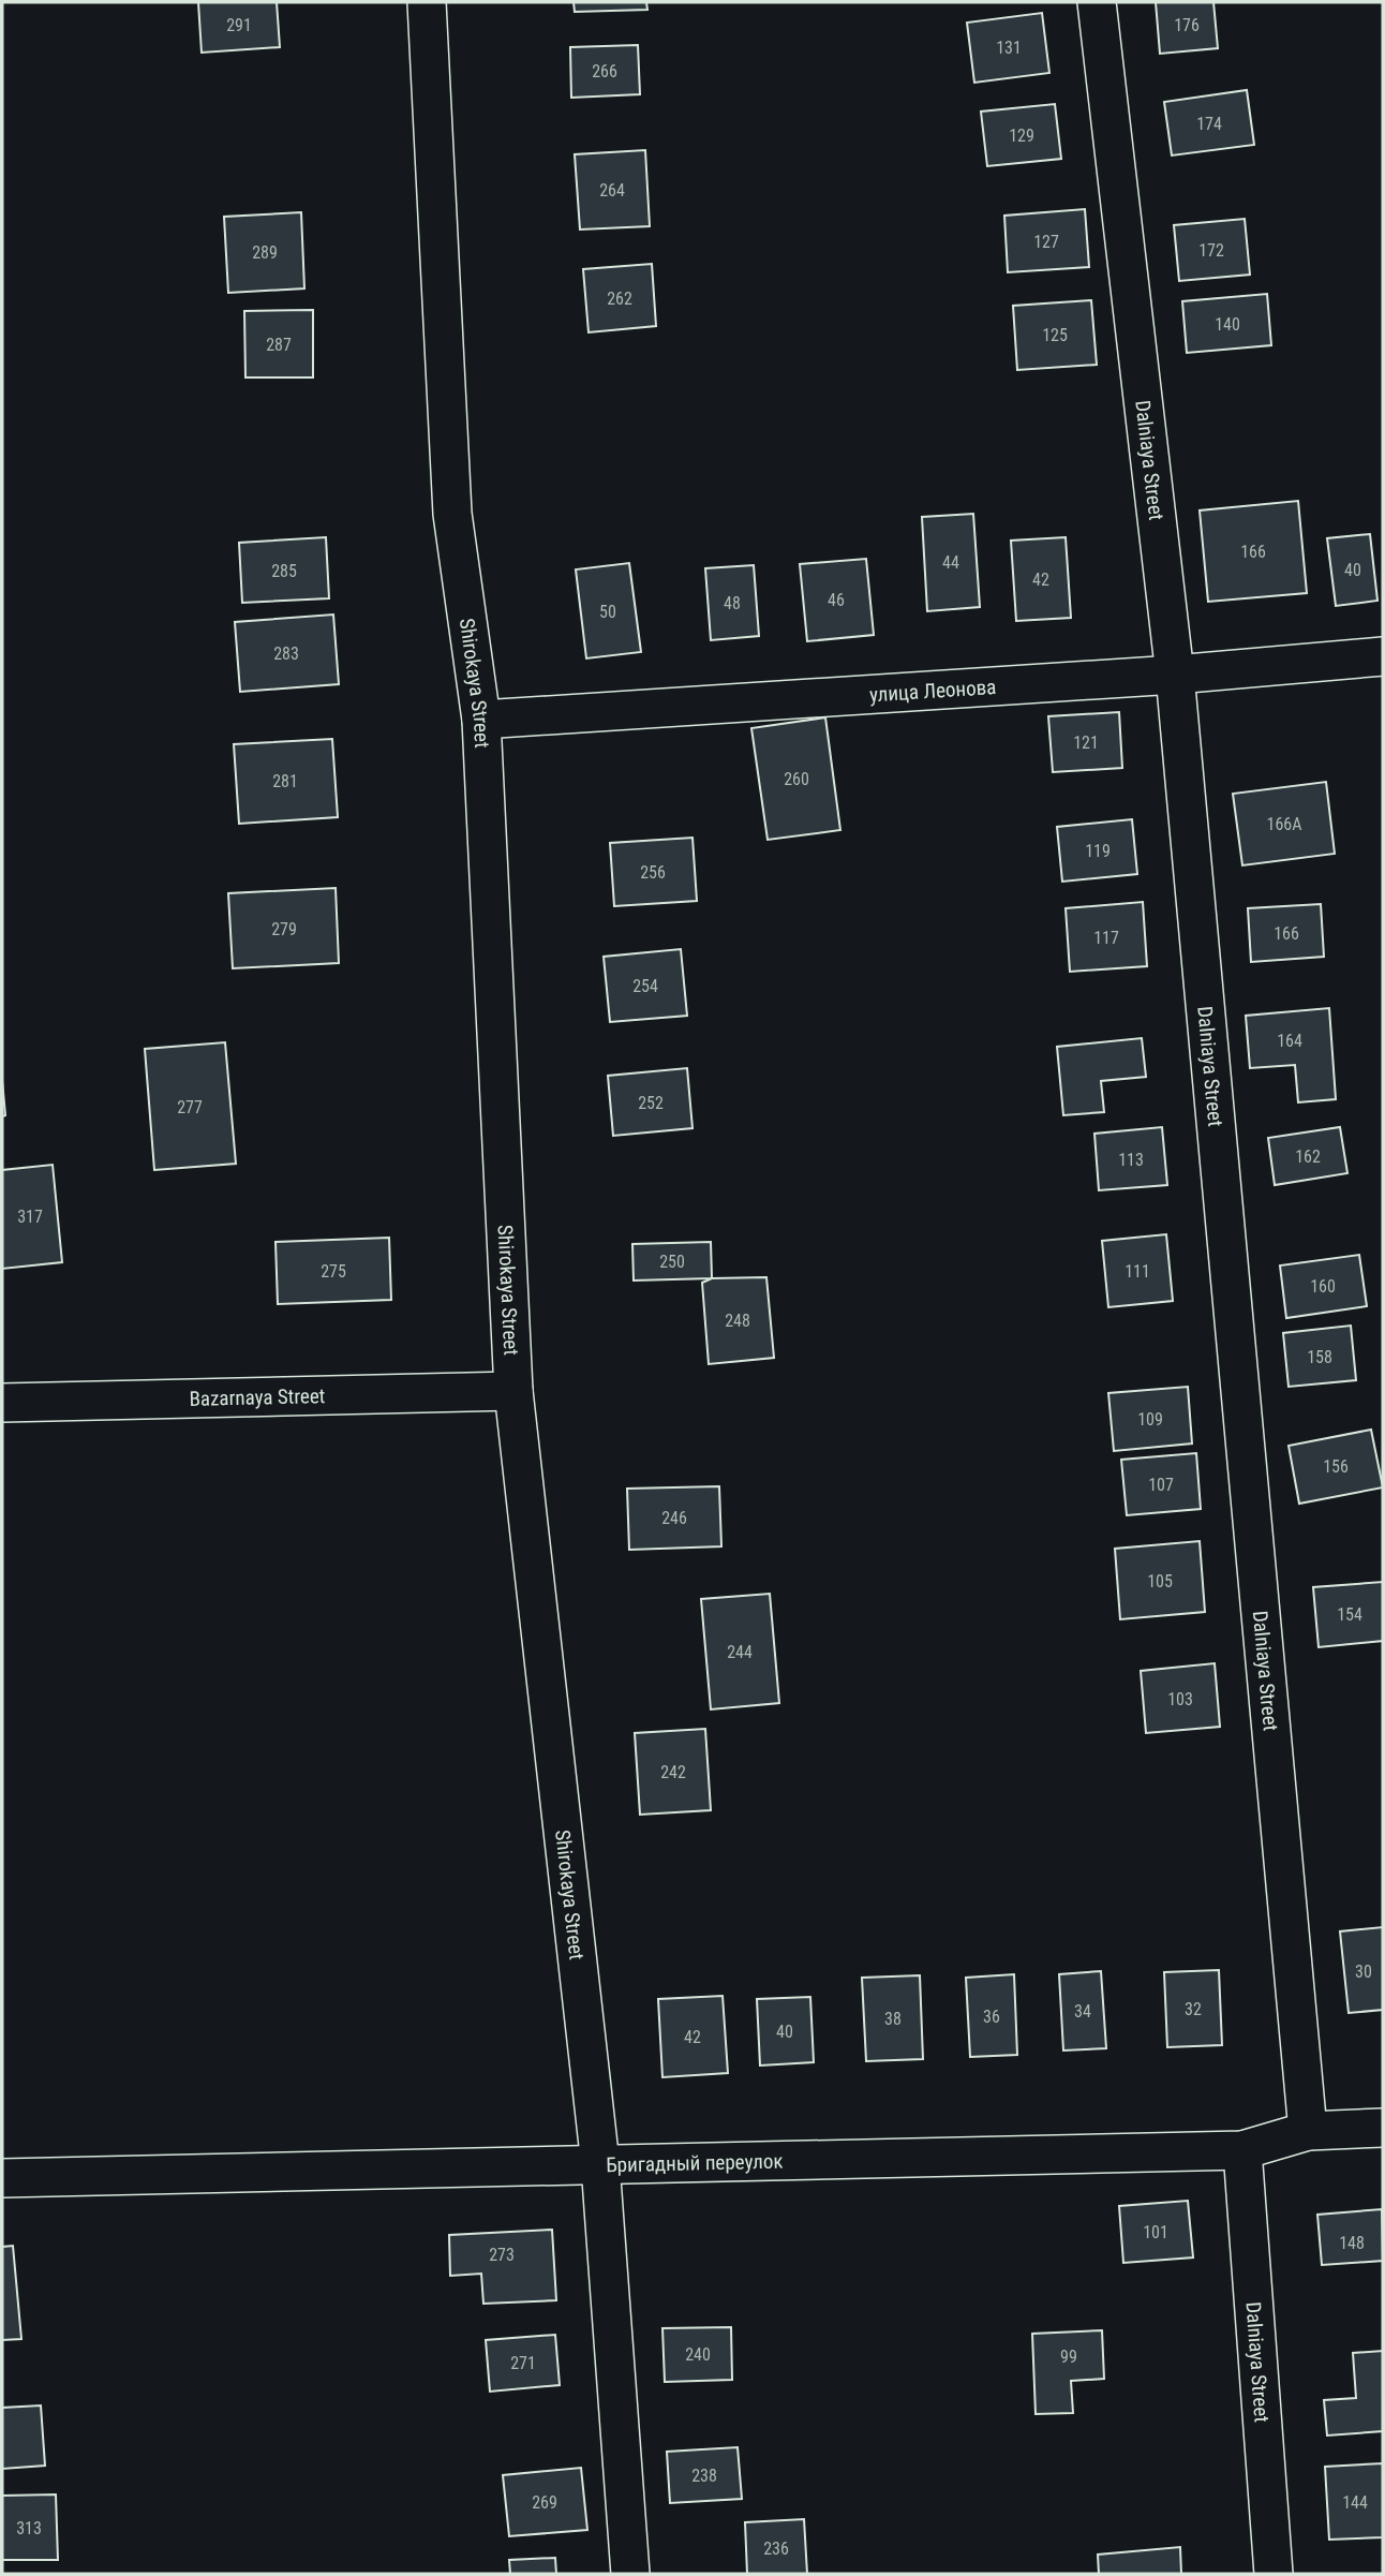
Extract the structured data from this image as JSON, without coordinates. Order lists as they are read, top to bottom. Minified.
{"streets":{"street":["Dalniaya Street","Shirokaya Street","улица Леонова","Bazarnaya Street","Бригадный переулок"]},"crossings":[["Dalniaya Street","улица Леонова"],["Dalniaya Street","Бригадный переулок"],["Shirokaya Street","улица Леонова"],["Shirokaya Street","Bazarnaya Street"],["Shirokaya Street","Бригадный переулок"]],"house_numbers":["291","176","131","266","174","129","264","127","172","289","262","140","125","287","166","44","40","285","42","46","48","50","283","121","260","281","166А","119","256","279","166","117","254","164","252","277","162","113","317","250","275","111","160","248","158","109","156","107","246","105","154","244","103","242","30","32","34","36","38","40","42","101","148","273","240","99","271","238","269","144","313","236"]}
